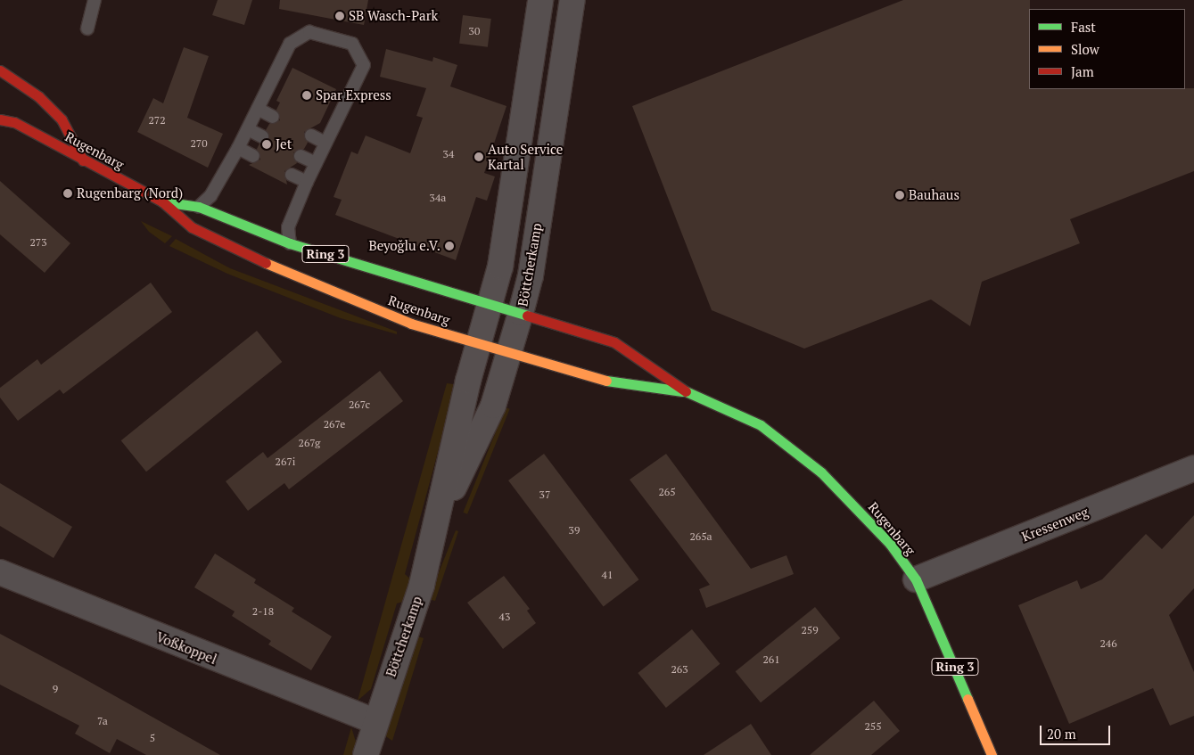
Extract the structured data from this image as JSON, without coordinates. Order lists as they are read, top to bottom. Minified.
{"streets":{"main road":["Rugenbarg","Ring 3"],"street":["Böttcherkamp","Kressenweg","Voßkoppel"]},"crossings":[["Rugenbarg","Böttcherkamp"],["Rugenbarg","Kressenweg"],["Böttcherkamp","Voßkoppel"]],"places":["SB Wasch-Park","Spar Express","Jet","Auto Service Kartal","Rugenbarg (Nord)","Bauhaus","Beyoğlu e.V."],"house_numbers":["30","272","270","34","34a","273","267c","267e","267g","267i","265","37","39","265a","41","2-18","43","259","246","261","263","9","7a","255","5"],"legend":["Fast","Slow","Jam"],"scale_bar":"20 m"}
